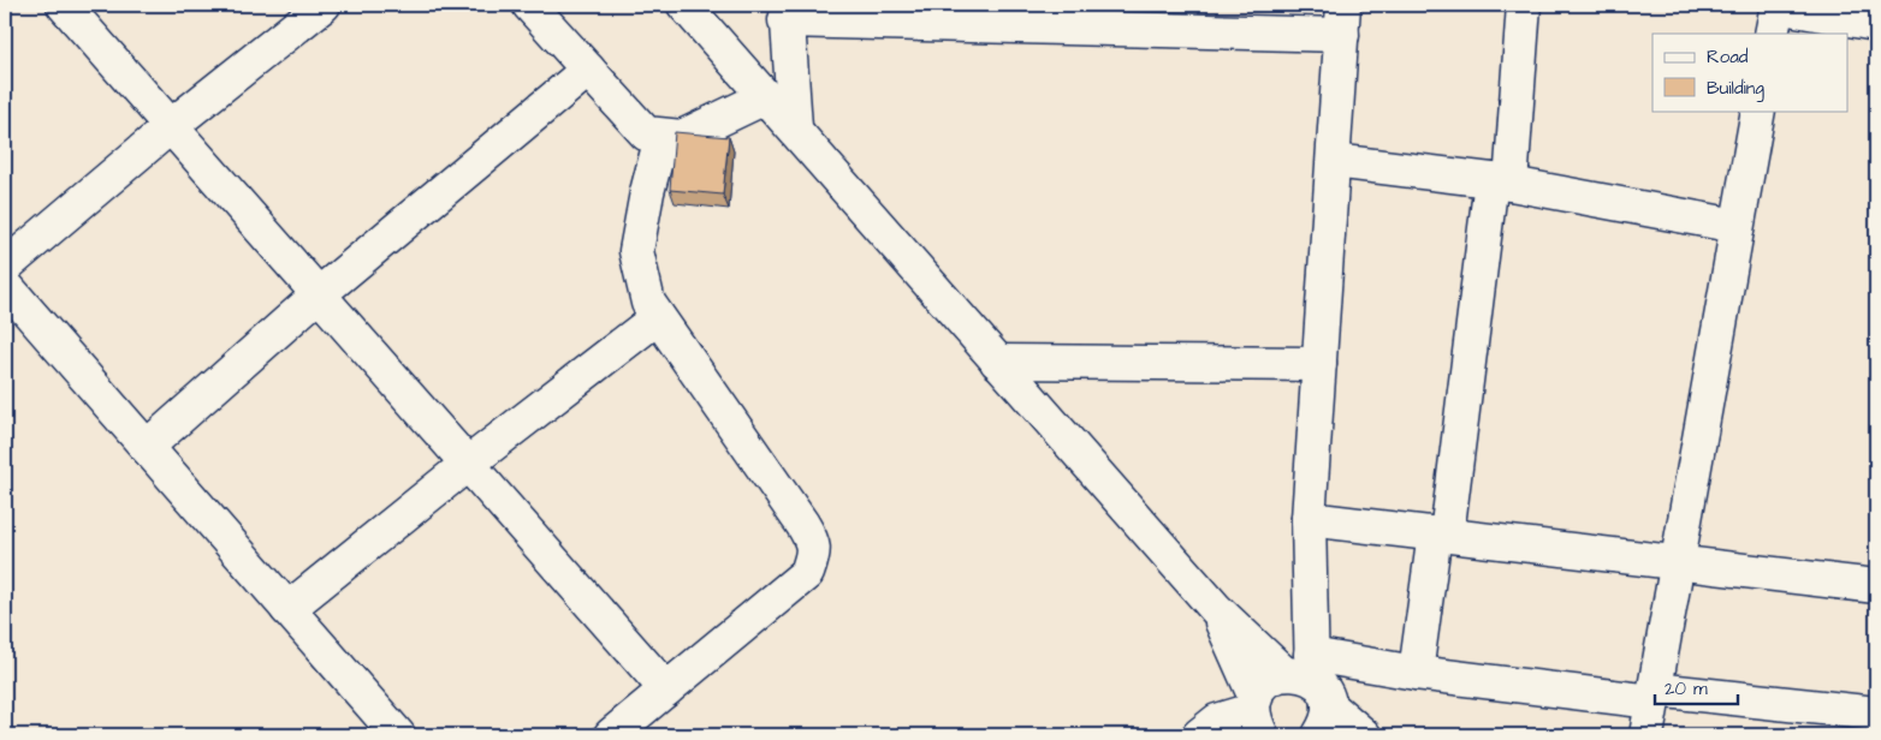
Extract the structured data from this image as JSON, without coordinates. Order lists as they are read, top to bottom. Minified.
{"legend":["Road","Building"],"scale_bar":"20 m"}
